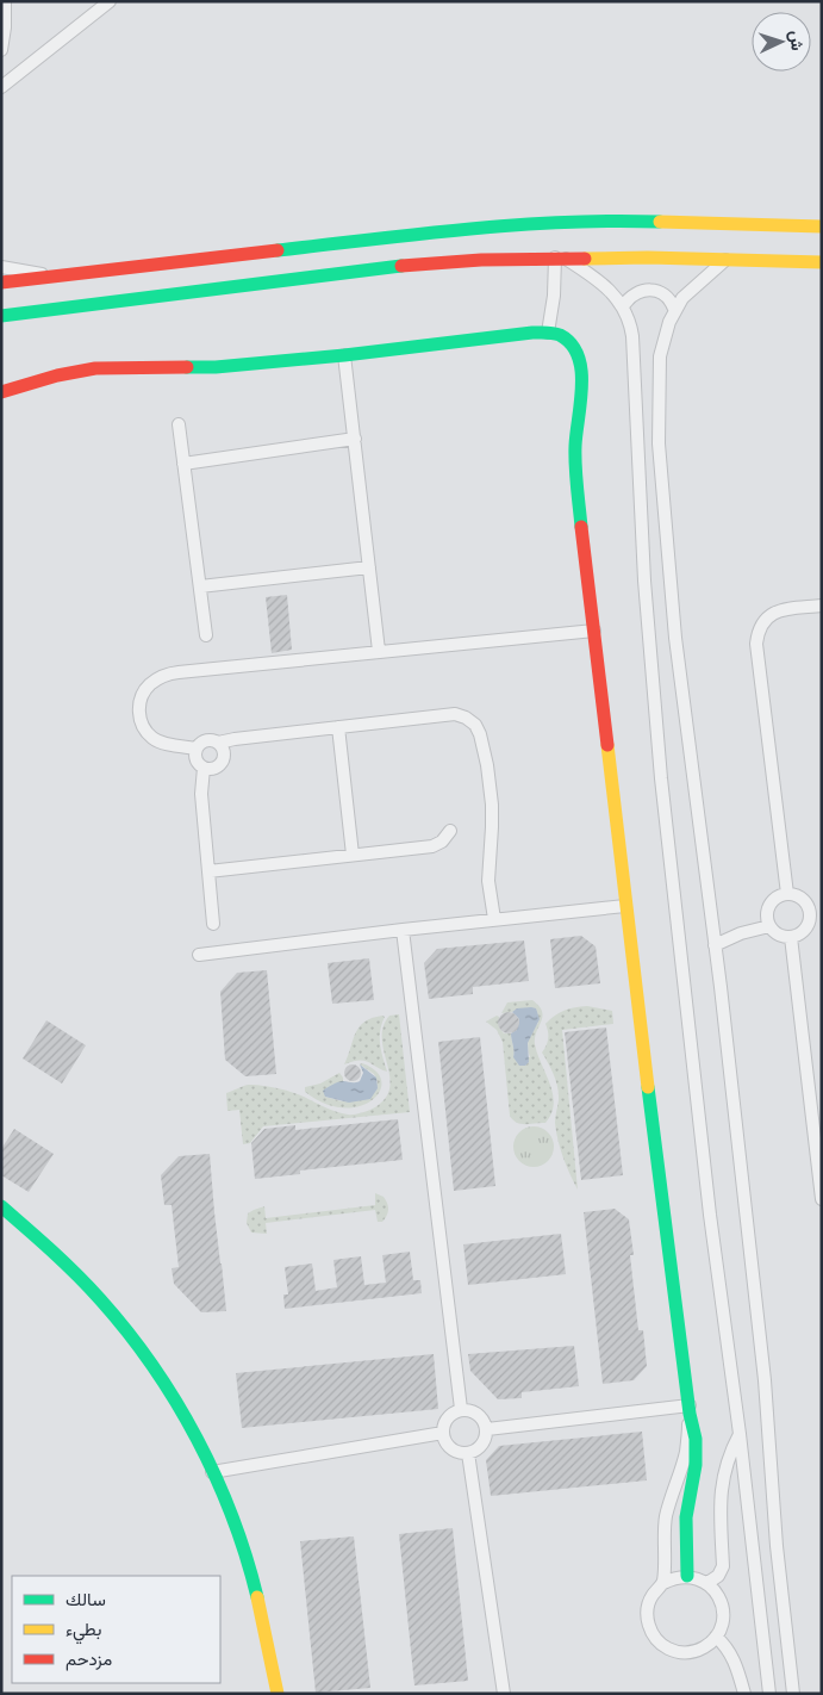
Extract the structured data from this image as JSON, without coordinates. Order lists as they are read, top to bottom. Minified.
{"legend":["سالك","بطيء","مزدحم"],"north":"right"}
